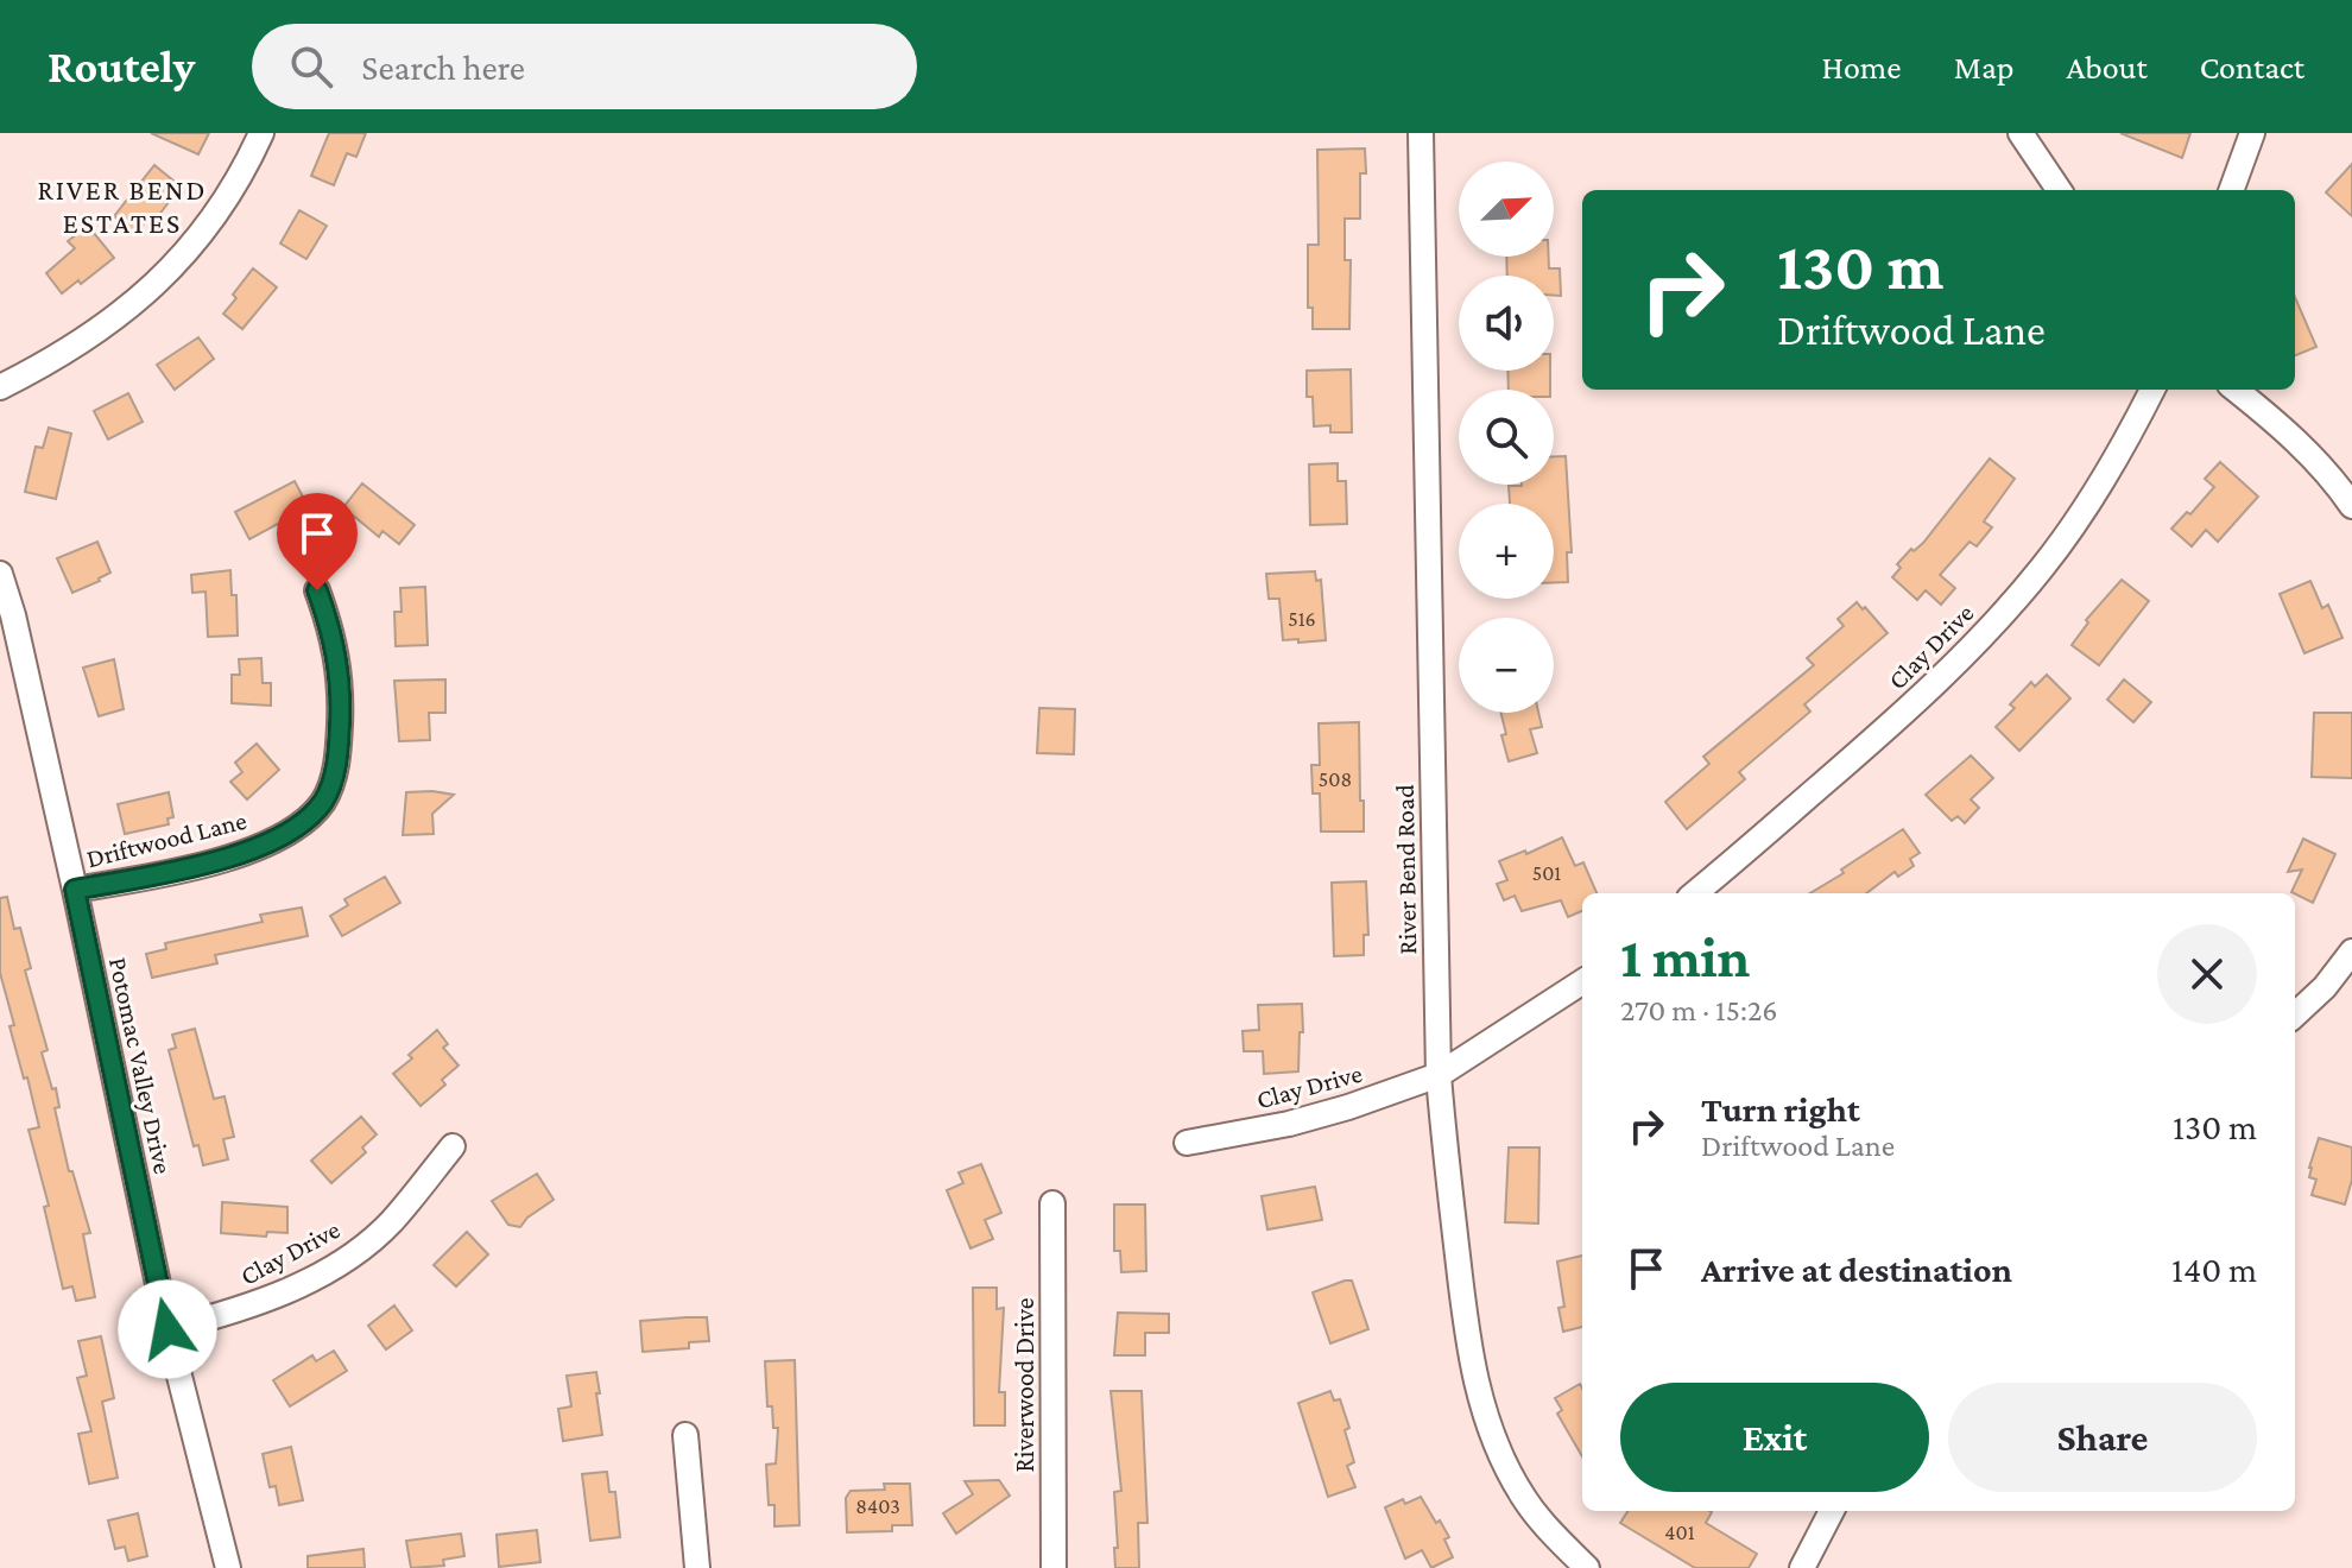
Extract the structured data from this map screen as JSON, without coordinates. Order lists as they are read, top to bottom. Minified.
{"streets":{"street":["Clay Drive","Driftwood Lane","River Bend Road","Potomac Valley Drive","Riverwood Drive"]},"crossings":[["Clay Drive","River Bend Road"],["Clay Drive","Potomac Valley Drive"],["Driftwood Lane","Potomac Valley Drive"]],"districts":["RIVER BEND ESTATES"],"house_numbers":["516","508","501","8403","401"],"north":"top right","page":{"header":"Routely","search":"Search here","nav":["Home","Map","About","Contact"],"map_buttons":["+","−"],"turn":["130 m","Driftwood Lane"],"heading":["1 min","270 m · 15:26"],"list":[{"name":"Turn right","note":"Driftwood Lane","value":"130 m"},{"name":"Arrive at destination","value":"140 m"}],"buttons":["Exit","Share"]}}
